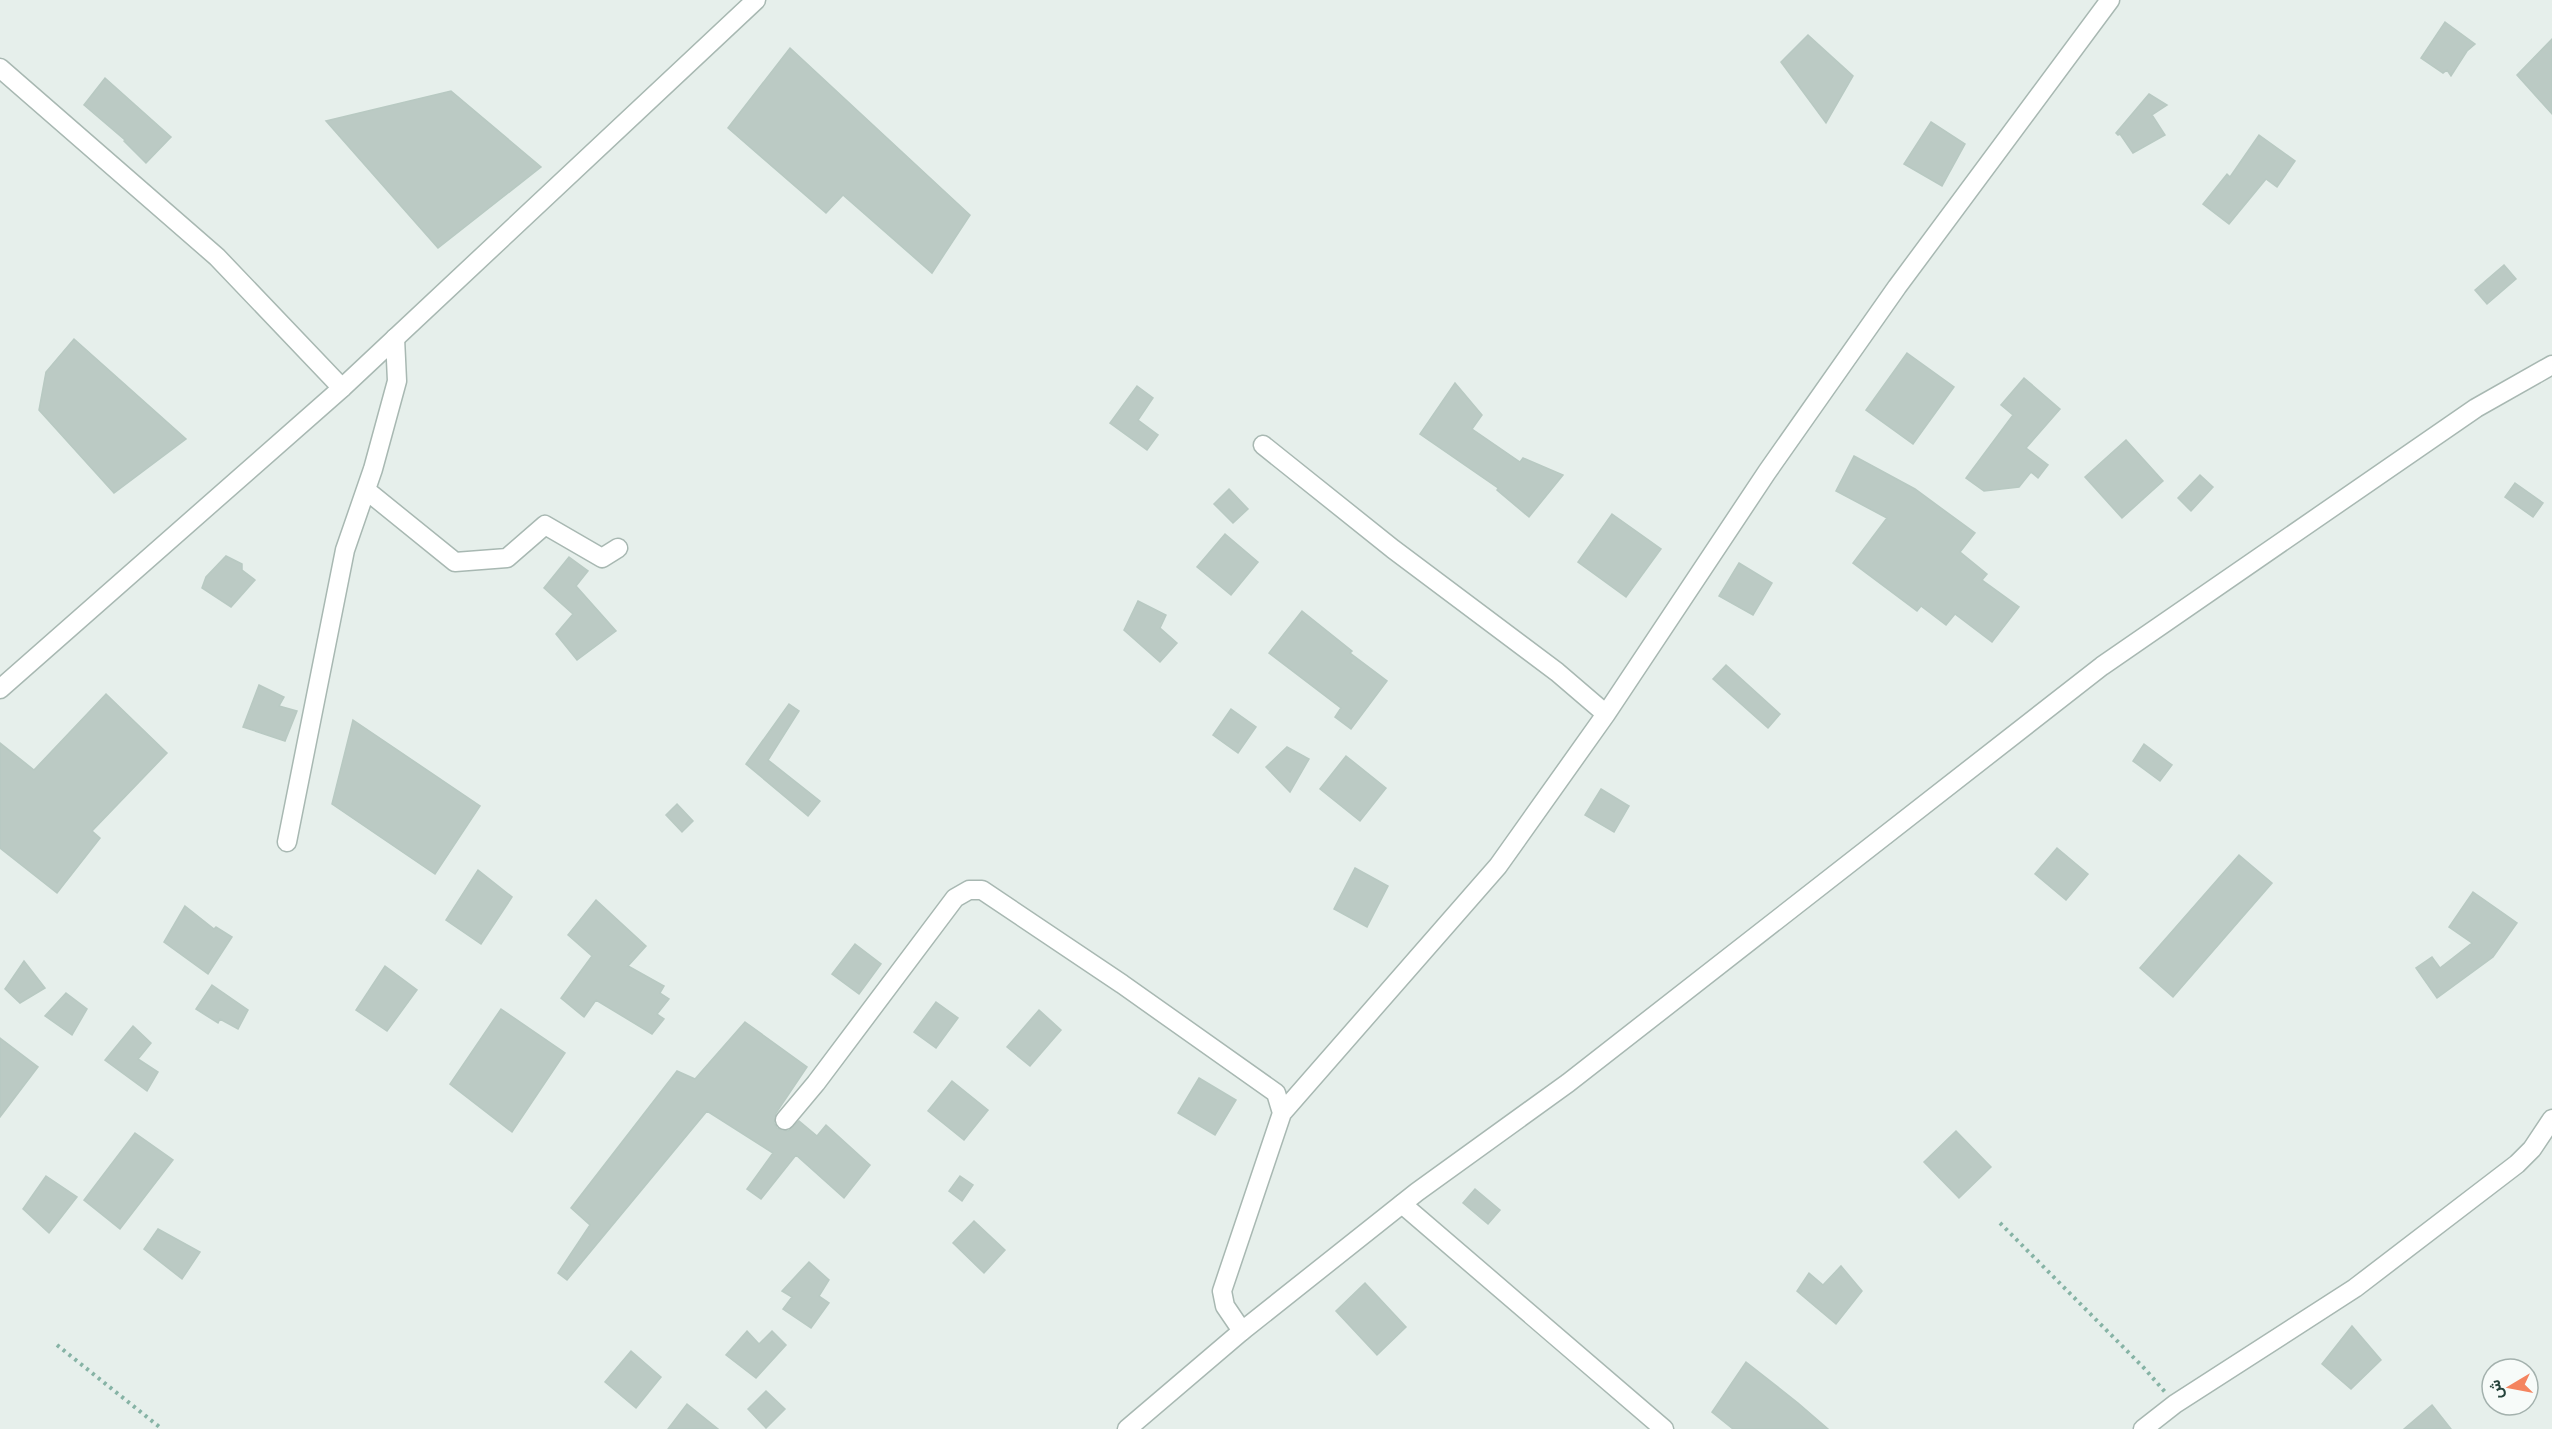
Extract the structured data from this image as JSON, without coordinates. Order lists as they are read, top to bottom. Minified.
{"north":"left"}
